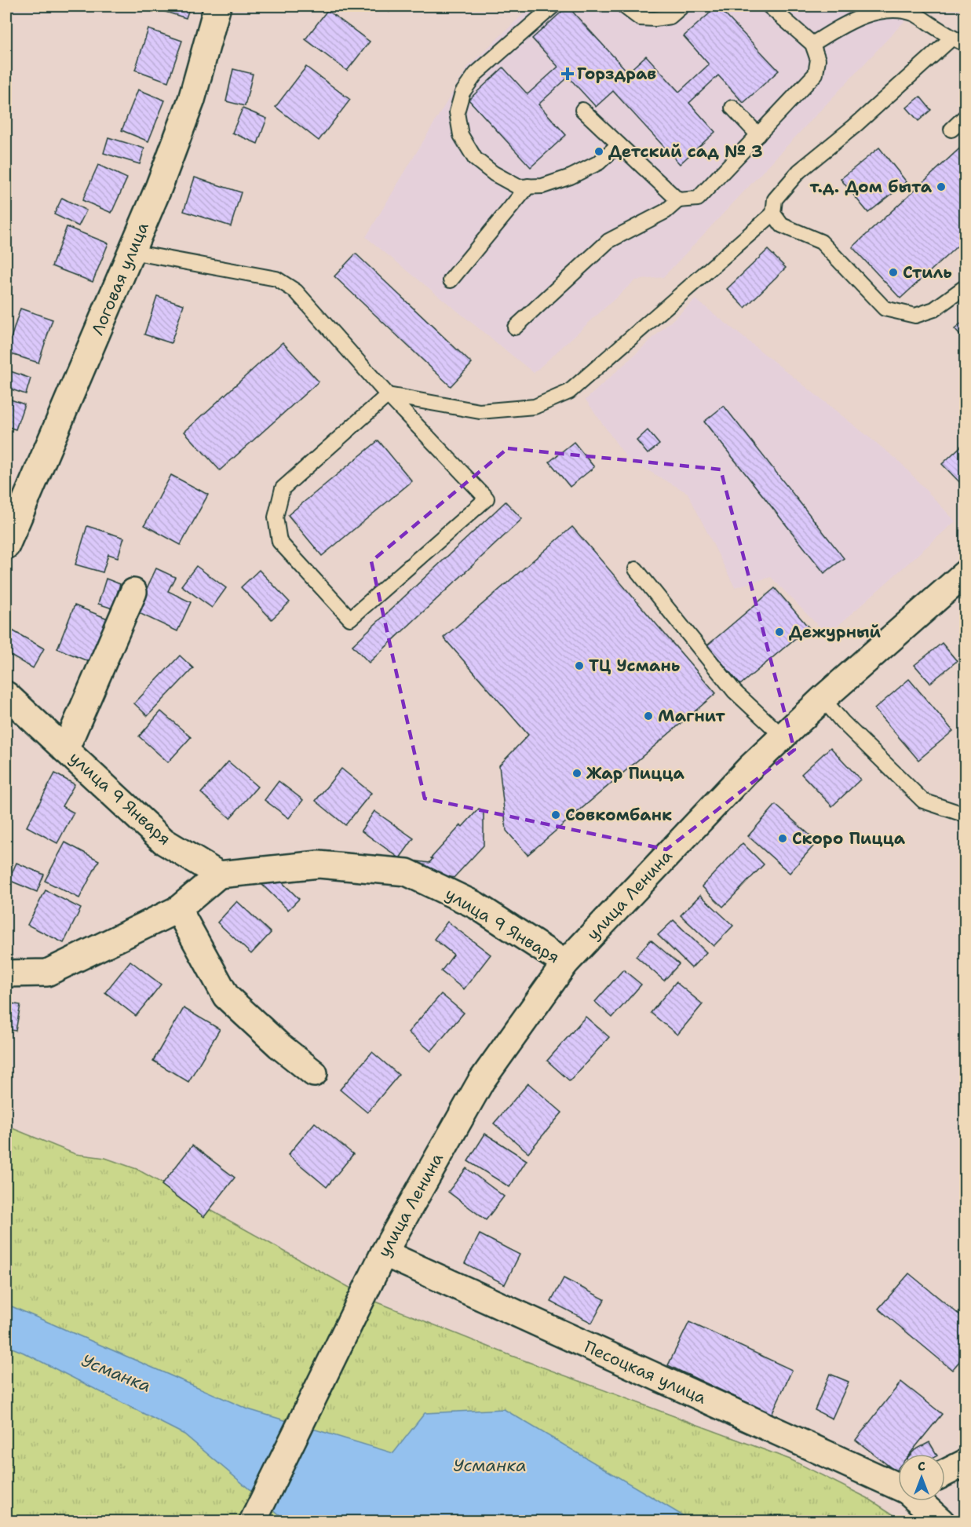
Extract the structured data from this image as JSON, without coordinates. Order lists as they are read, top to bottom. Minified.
{"streets":{"street":["Логовая улица","улица 9 Января","улица Ленина","Песоцкая улица"]},"crossings":[["улица 9 Января","улица Ленина"],["улица Ленина","Песоцкая улица"]],"water":["Усманка"],"places":{"health":["Горздрав"],"other":["Детский сад № 3","т.д. Дом быта","Стиль","Дежурный","ТЦ Усмань","Магнит","Жар Пицца","Совкомбанк","Скоро Пицца"]},"north":"top"}
